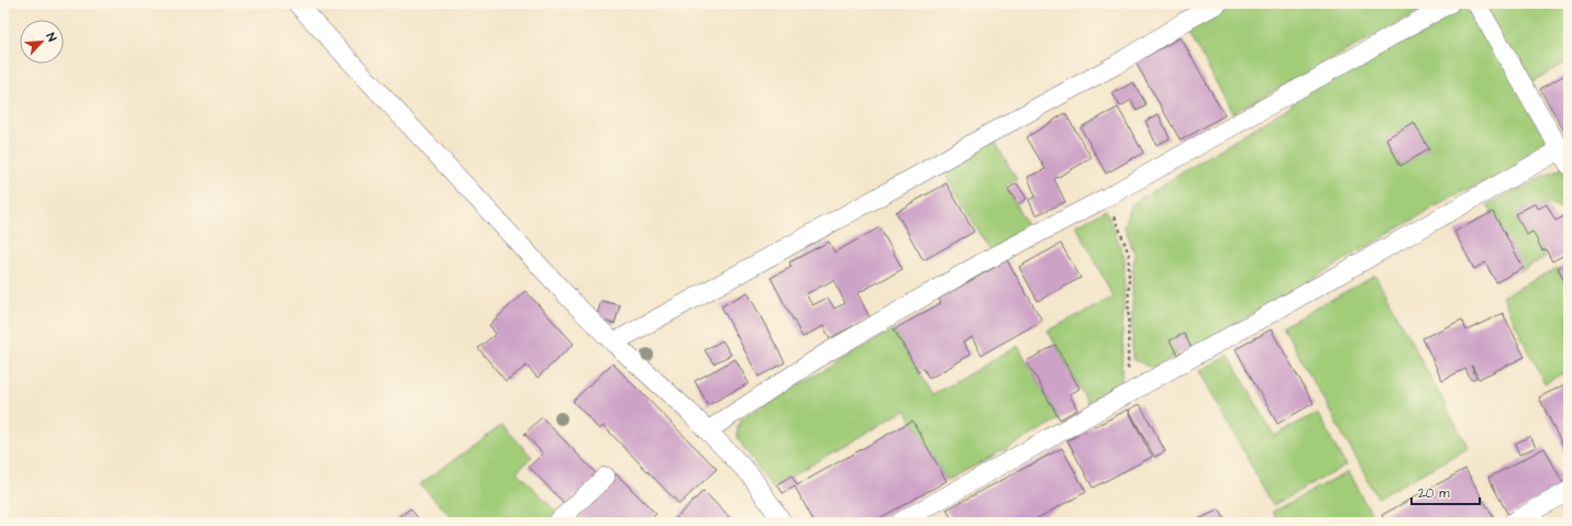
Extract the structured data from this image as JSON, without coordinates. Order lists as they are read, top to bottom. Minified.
{"scale_bar":"20 m","north":"top right"}
